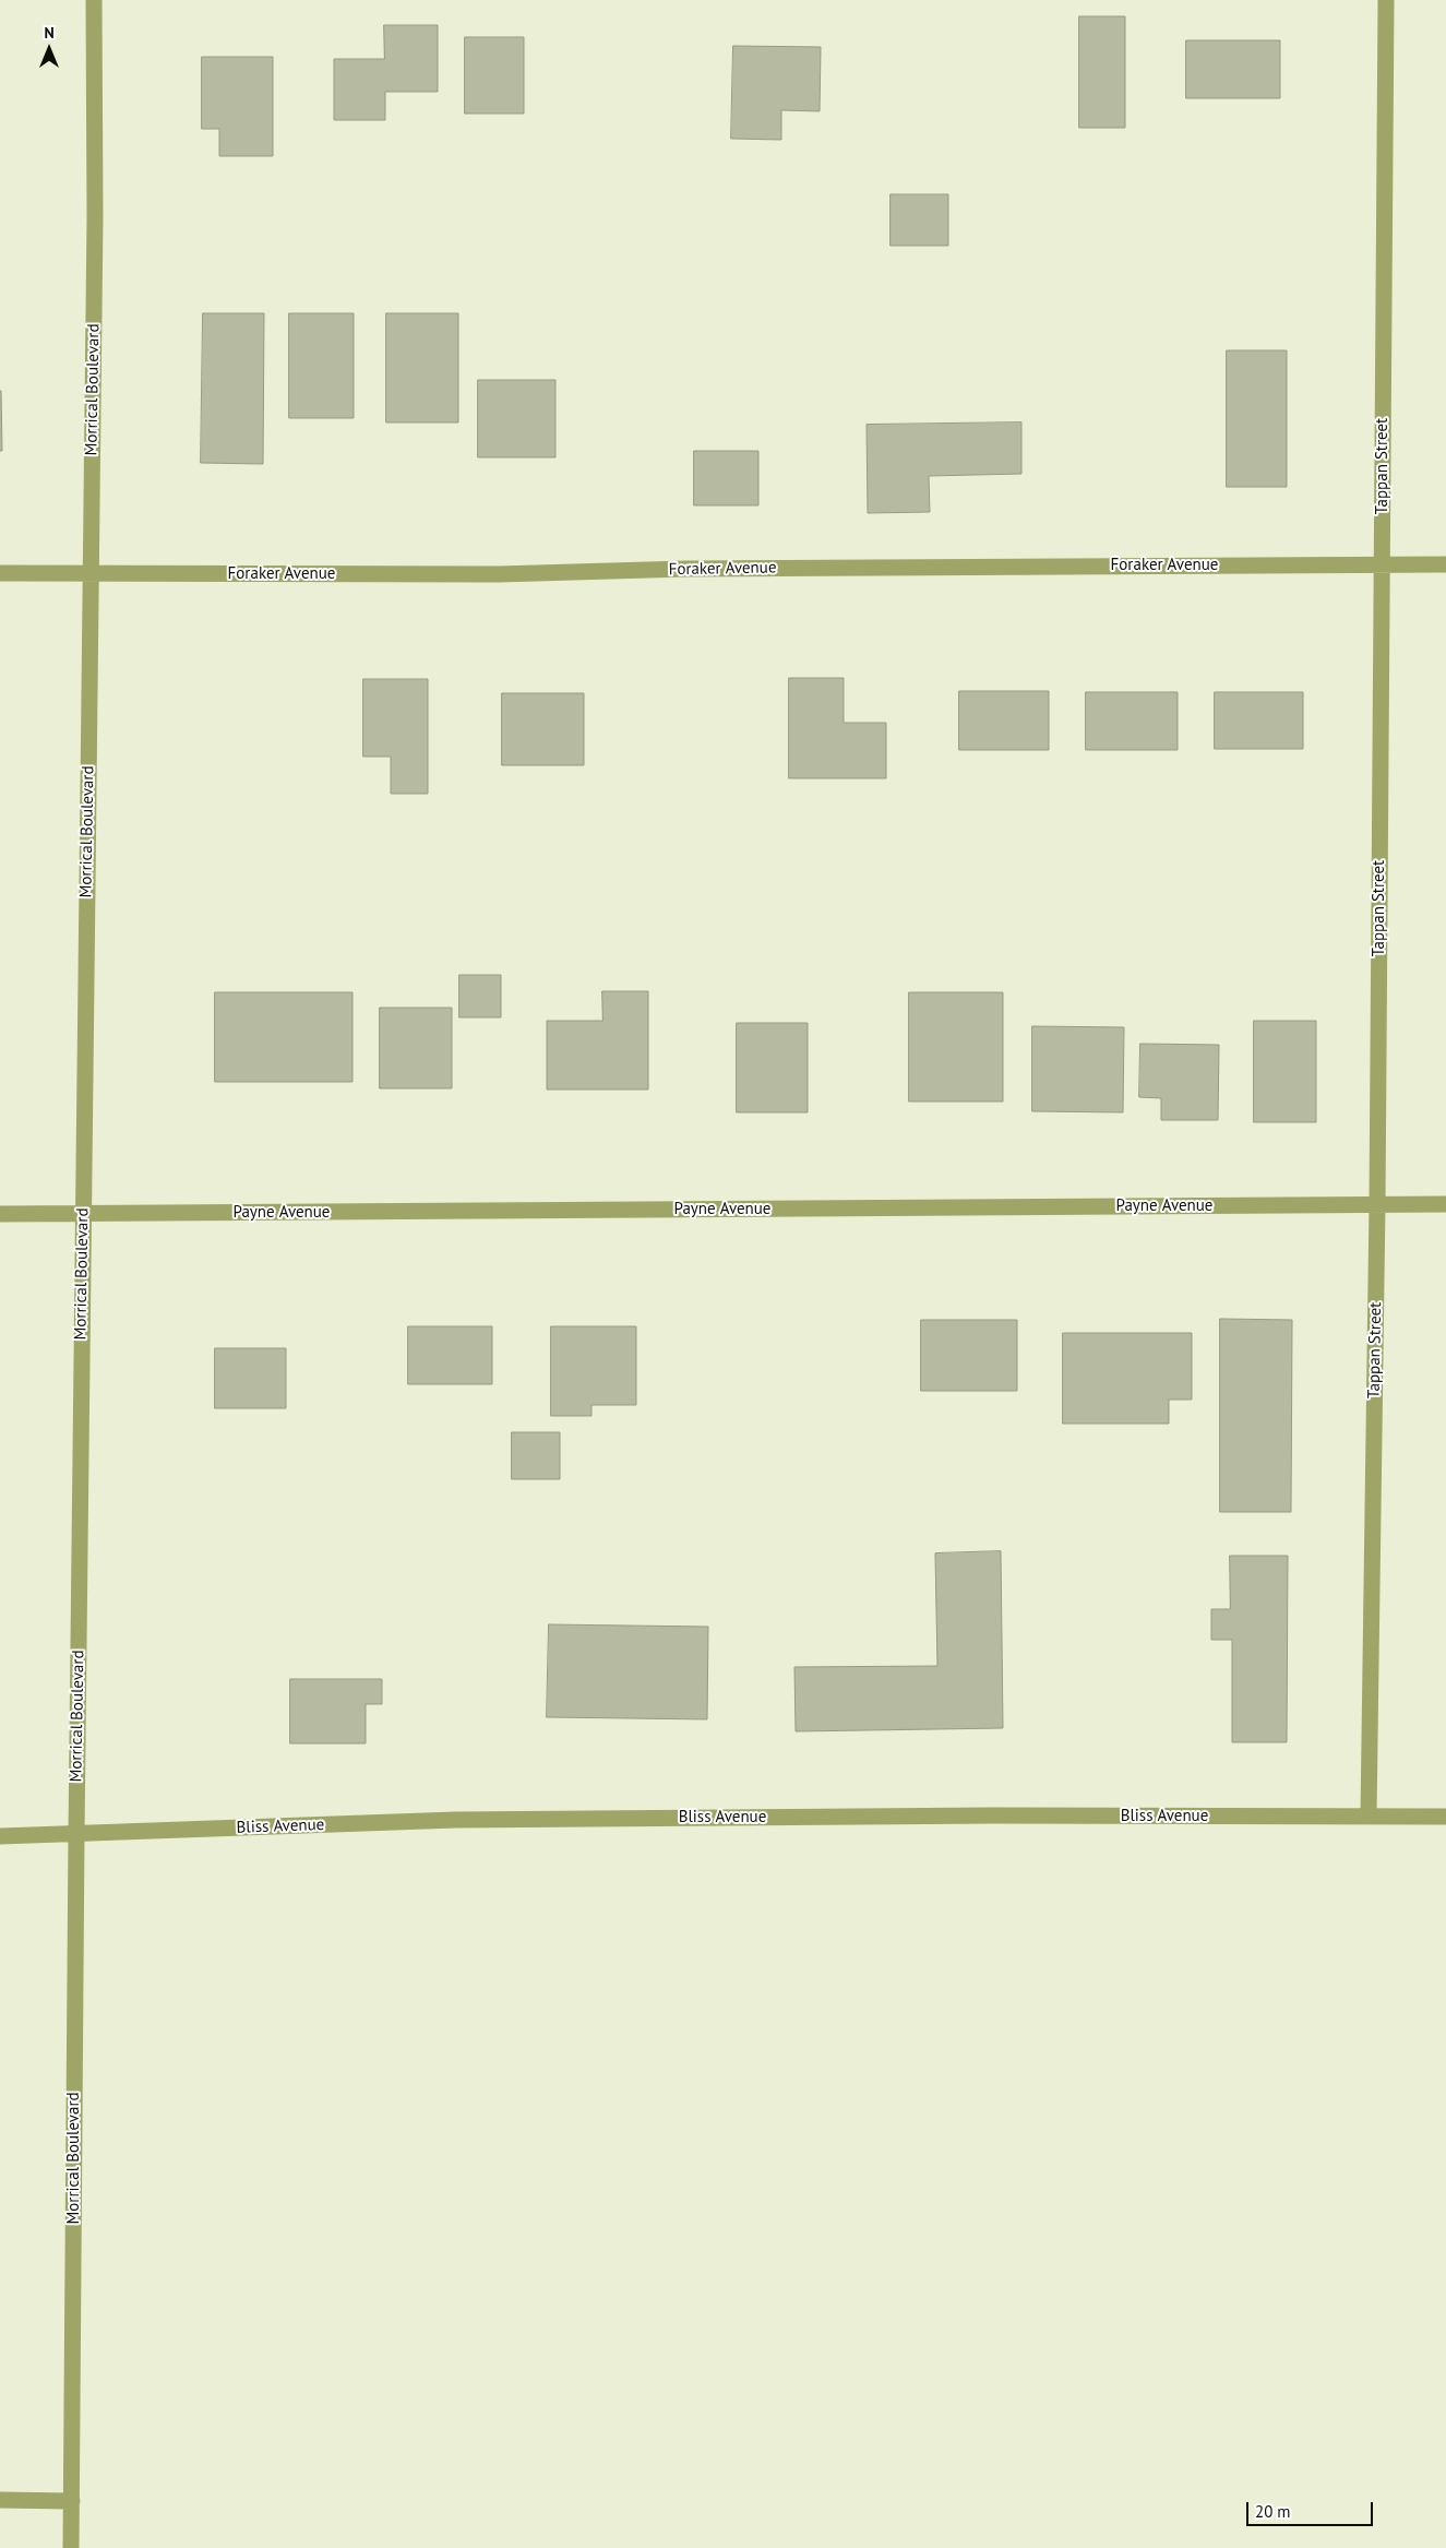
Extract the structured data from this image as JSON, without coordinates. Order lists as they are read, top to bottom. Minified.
{"streets":{"street":["Morrical Boulevard","Tappan Street","Foraker Avenue","Payne Avenue","Bliss Avenue"]},"crossings":[["Morrical Boulevard","Foraker Avenue"],["Morrical Boulevard","Payne Avenue"],["Morrical Boulevard","Bliss Avenue"],["Tappan Street","Foraker Avenue"],["Tappan Street","Payne Avenue"],["Tappan Street","Bliss Avenue"]],"scale_bar":"20 m","north":"top"}
